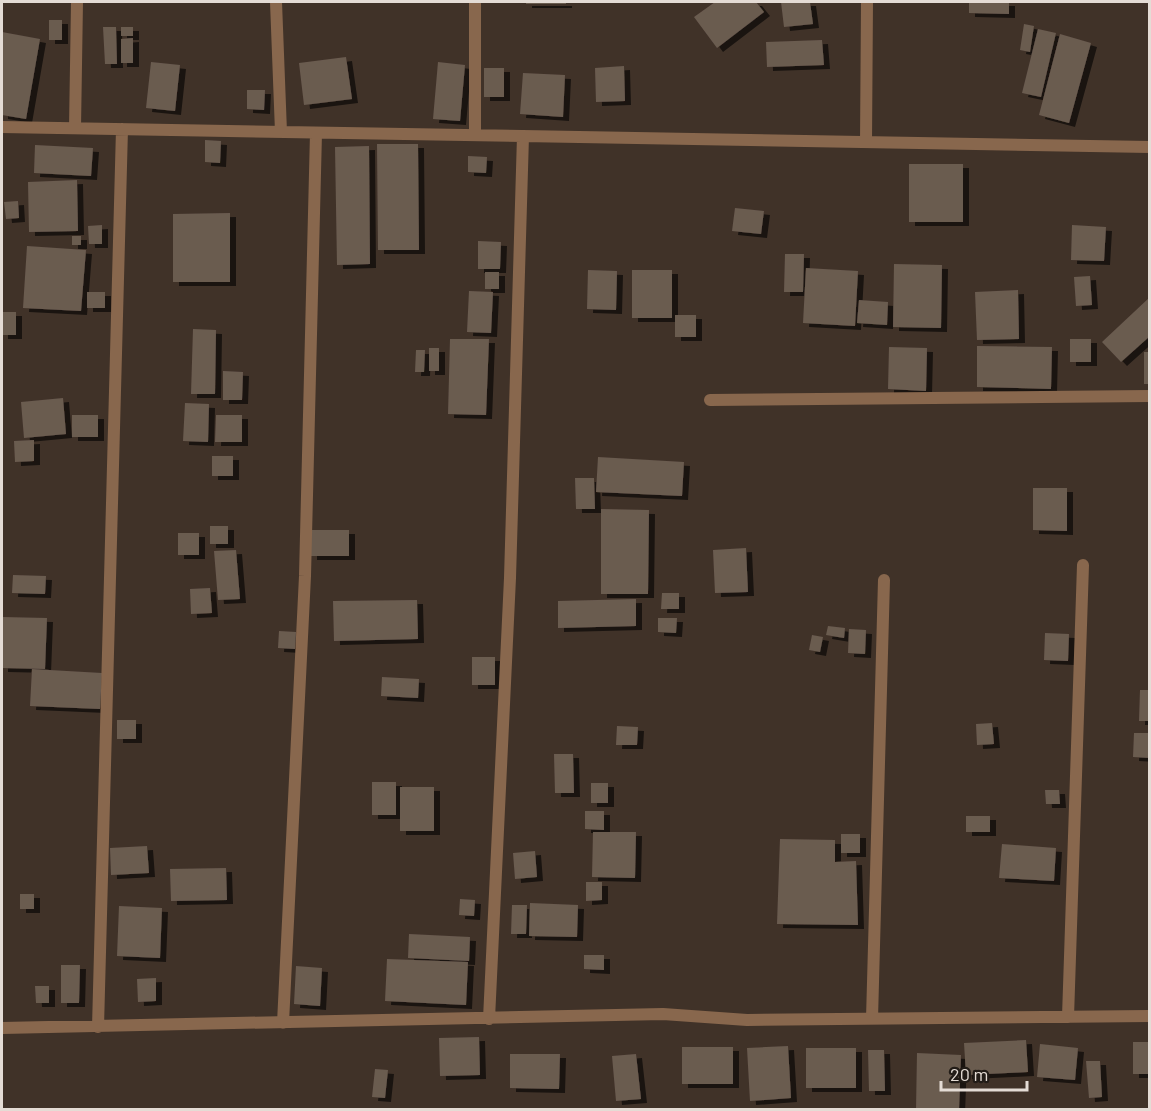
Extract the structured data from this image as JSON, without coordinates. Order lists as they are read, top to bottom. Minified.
{"scale_bar":"20 m"}
